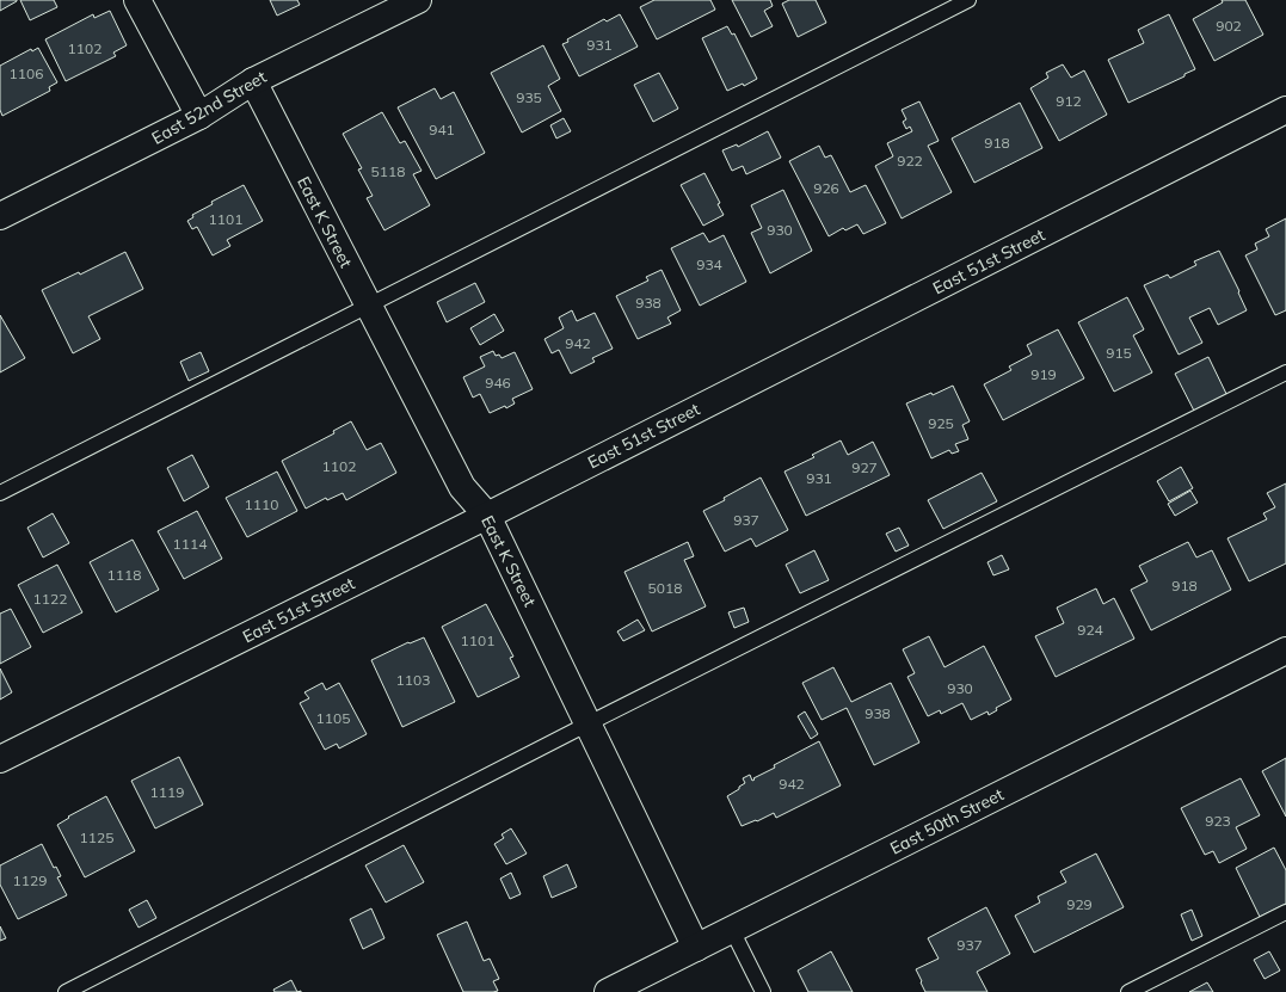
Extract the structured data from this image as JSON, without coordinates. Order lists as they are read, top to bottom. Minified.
{"streets":{"street":["East 52nd Street","East K Street","East 51st Street","East 50th Street"]},"crossings":[["East 52nd Street","East K Street"],["East K Street","East 51st Street"],["East K Street","East 50th Street"]],"house_numbers":["902","931","1102","1106","935","912","941","918","922","5118","926","1101","930","934","938","942","915","919","946","925","1102","927","931","1110","937","1114","1118","918","5018","1122","924","1101","1103","930","938","1105","942","1119","923","1125","1129","929","937"]}
